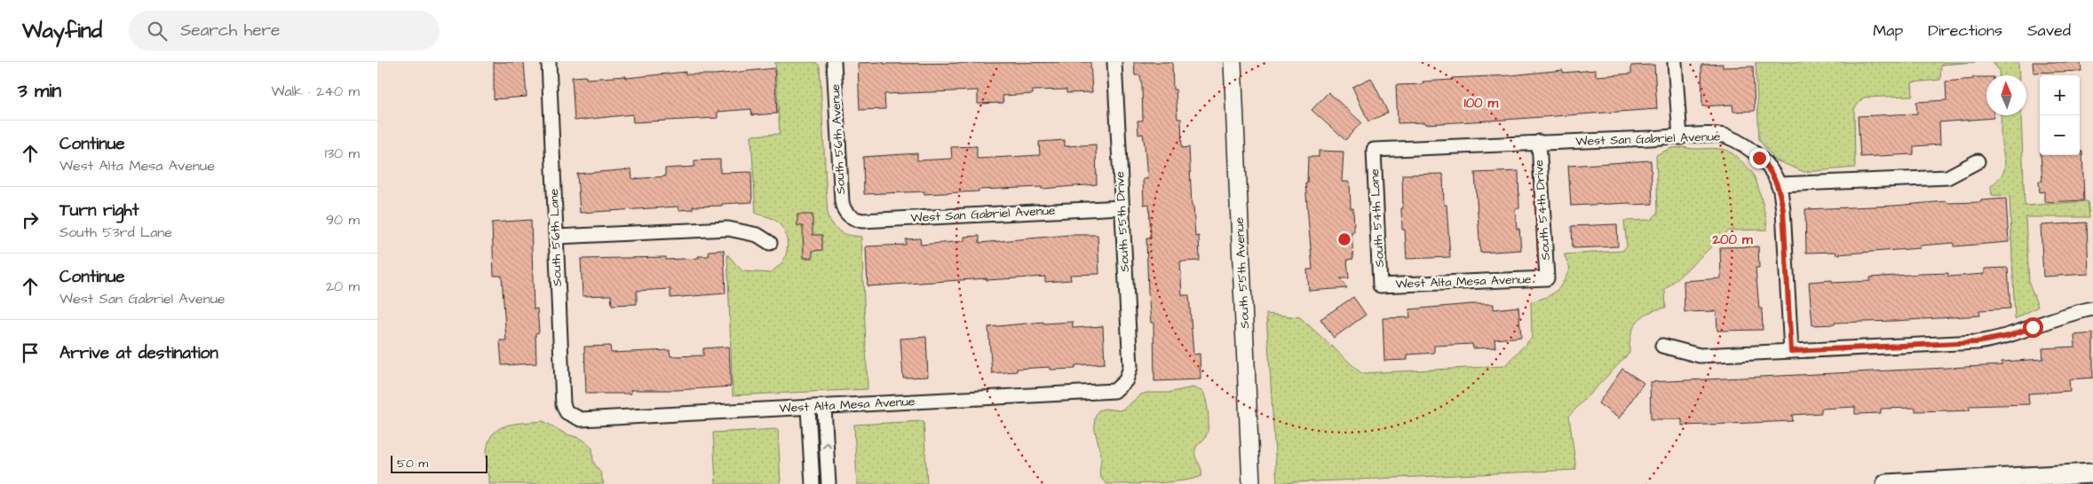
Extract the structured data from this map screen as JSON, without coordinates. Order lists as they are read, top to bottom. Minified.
{"streets":{"street":["South 56th Avenue","West San Gabriel Avenue","South 54th Drive","South 54th Lane","South 55th Drive","South 56th Lane","South 55th Avenue","West Alta Mesa Avenue"]},"crossings":[["South 56th Avenue","West San Gabriel Avenue"],["West San Gabriel Avenue","South 54th Drive"],["West San Gabriel Avenue","South 54th Lane"],["West San Gabriel Avenue","South 55th Drive"],["South 54th Drive","West Alta Mesa Avenue"],["South 54th Lane","West Alta Mesa Avenue"],["South 55th Drive","West Alta Mesa Avenue"],["South 56th Lane","West Alta Mesa Avenue"]],"scale_bar":"50 m","north":"top","page":{"header":"Wayfind","search":"Search here","nav":["Map","Directions","Saved"],"heading":["3 min","Walk · 240 m"],"map_buttons":["+","−"],"list":[["Continue","West Alta Mesa Avenue","130 m"],["Turn right","South 53rd Lane","90 m"],["Continue","West San Gabriel Avenue","20 m"],"Arrive at destination"],"scale":"50 m"},"rings":["100 m","200 m"]}
